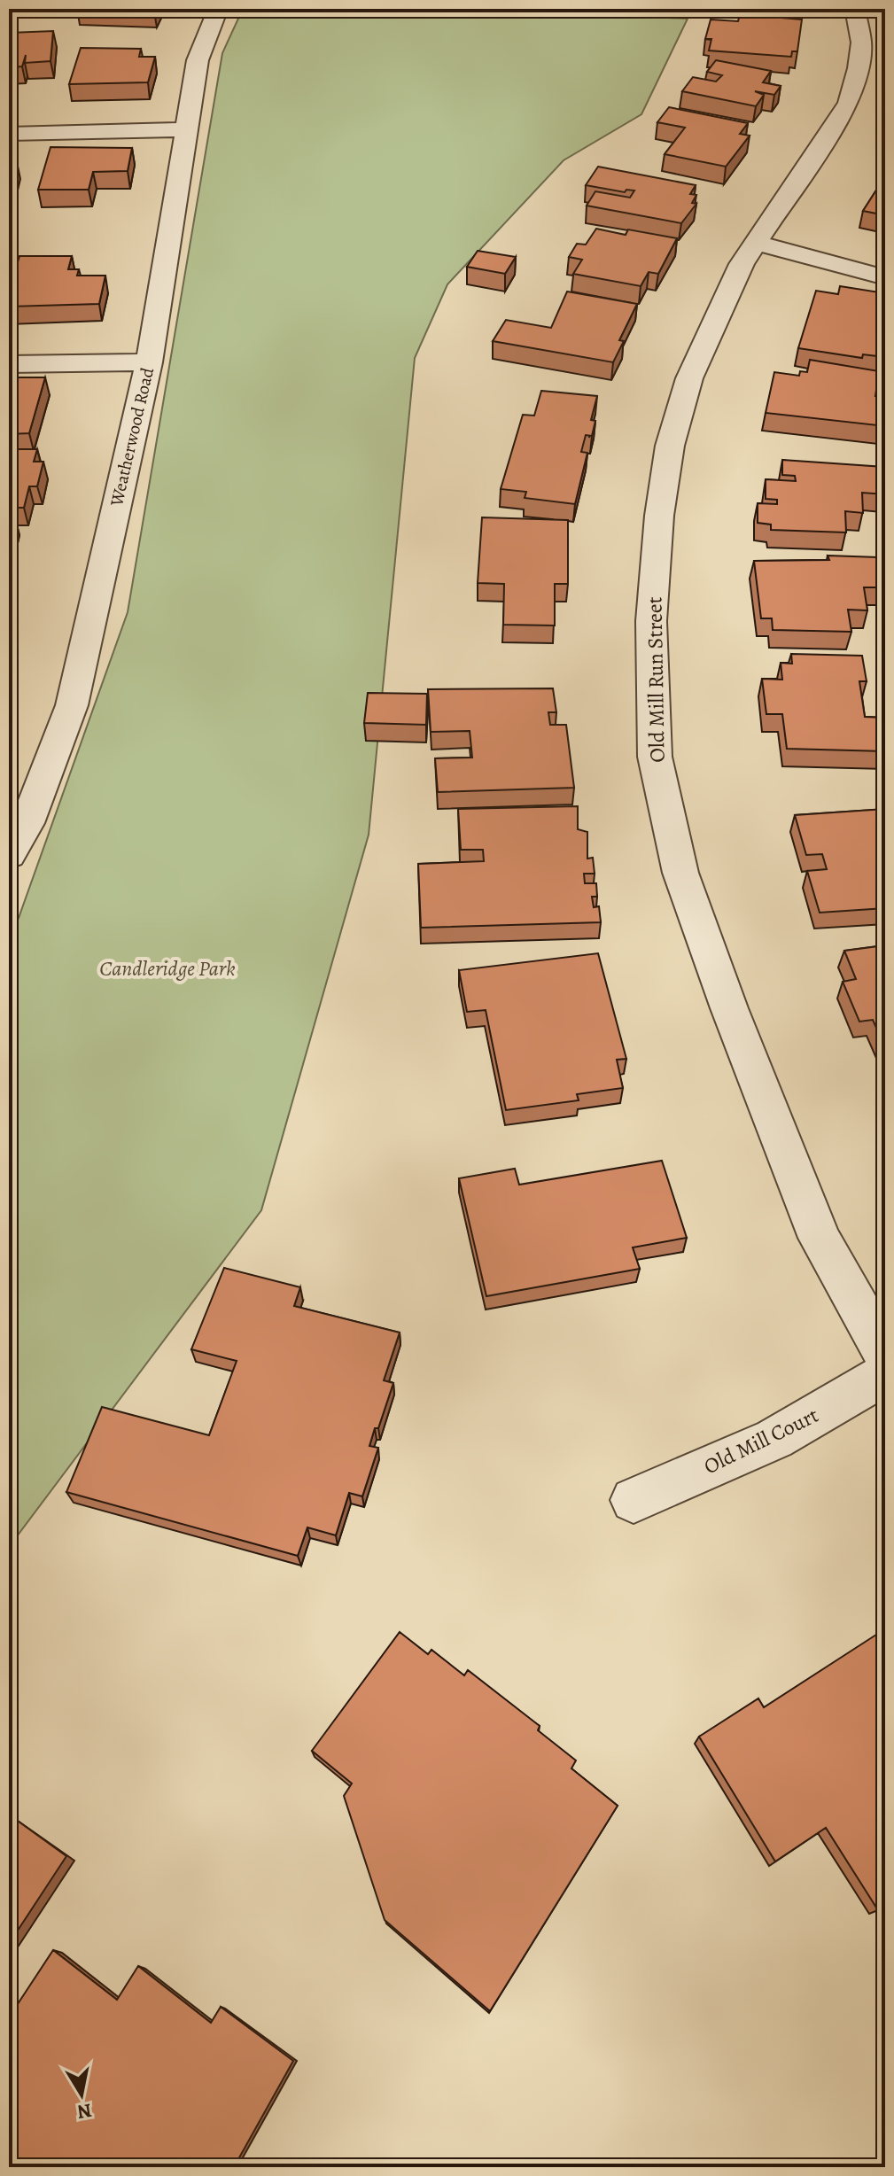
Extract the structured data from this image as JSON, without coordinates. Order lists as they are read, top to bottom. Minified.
{"streets":{"street":["Weatherwood Road","Old Mill Run Street","Old Mill Court"]},"parks":["Candleridge Park"],"north":"bottom"}
